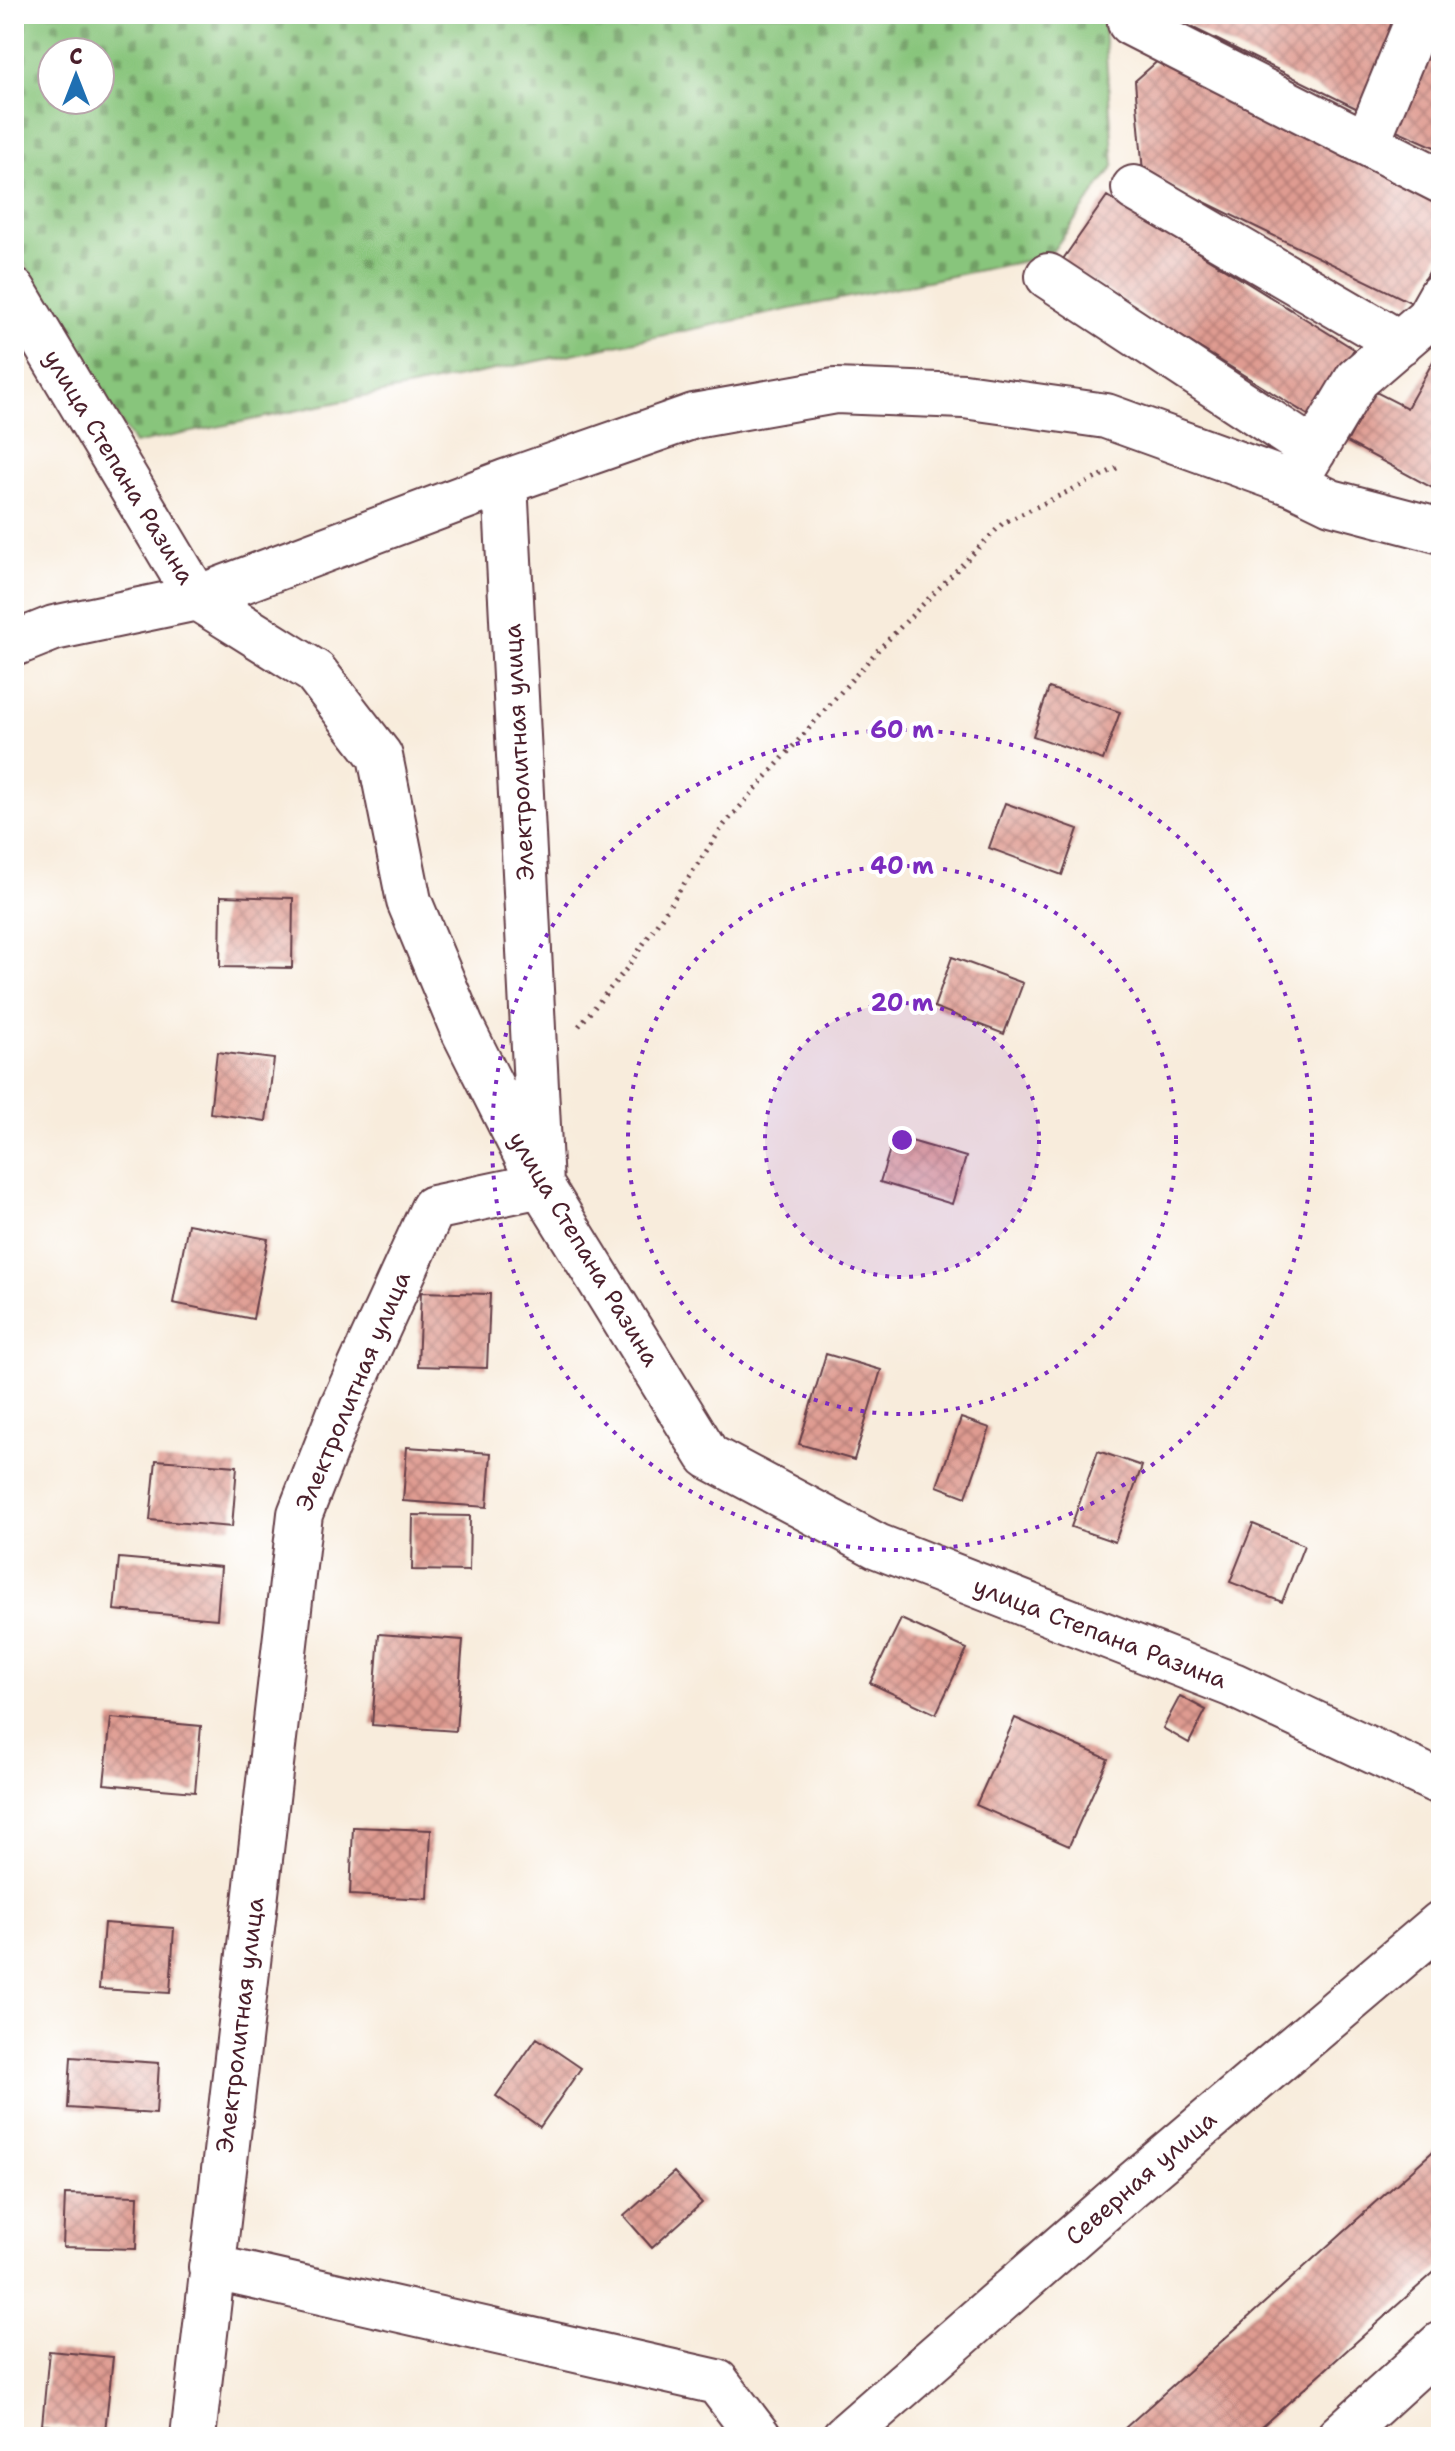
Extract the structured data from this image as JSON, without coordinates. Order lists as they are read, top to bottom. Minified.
{"streets":{"street":["улица Степана Разина","Электролитная улица","Северная улица"]},"crossings":[["улица Степана Разина","Электролитная улица"]],"north":"top","rings":["60 m","40 m","20 m"]}
